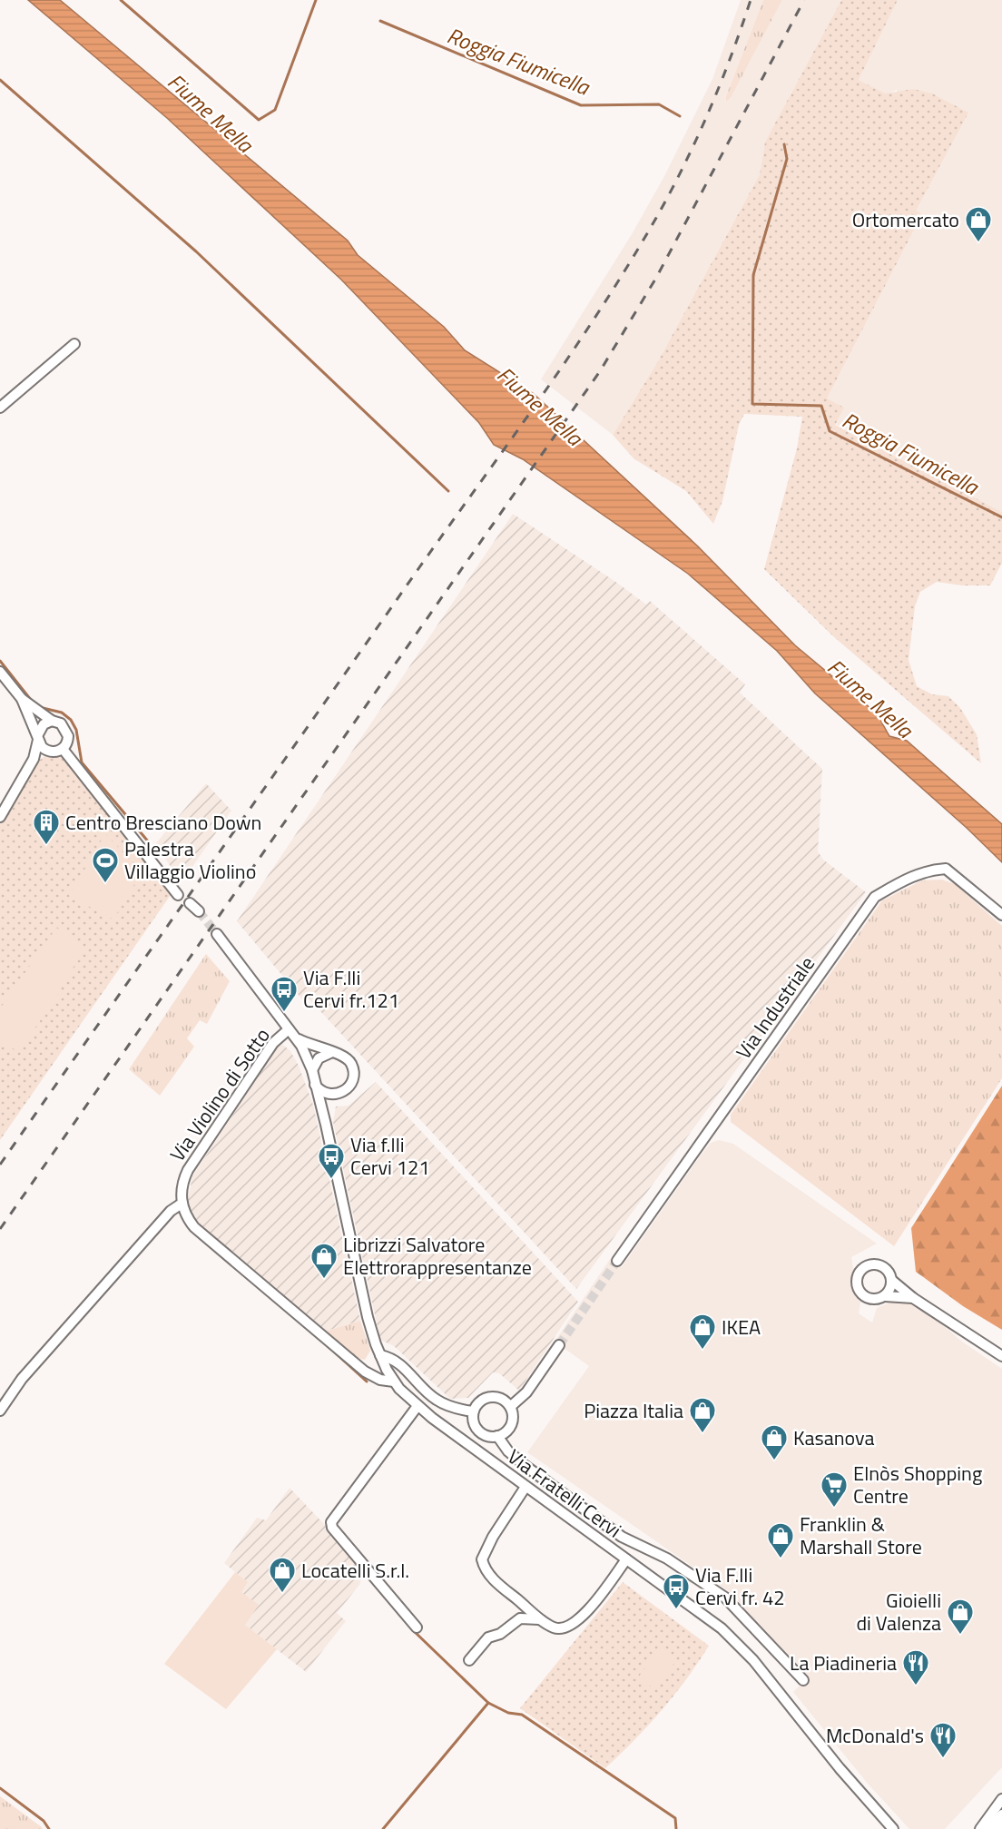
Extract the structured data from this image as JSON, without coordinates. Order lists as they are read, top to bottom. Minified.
{"streets":{"street":["Via Industriale","Via Violino di Sotto","Via Fratelli Cervi"]},"crossings":[["Via Violino di Sotto","Via Fratelli Cervi"]],"water":["Roggia Fiumicella","Fiume Mella"],"places":{"shop":["Ortomercato","Librizzi Salvatore Elettrorappresentanze","IKEA","Piazza Italia","Kasanova","Franklin & Marshall Store","Locatelli S.r.l.","Gioielli di Valenza"],"building":["Centro Bresciano Down"],"sports":["Palestra Villaggio Violino"],"bus stop":["Via F.lli Cervi fr.121","Via f.lli Cervi 121","Via F.lli Cervi fr. 42"],"supermarket":["Elnòs Shopping Centre"],"restaurant":["La Piadineria","McDonald's"]}}
